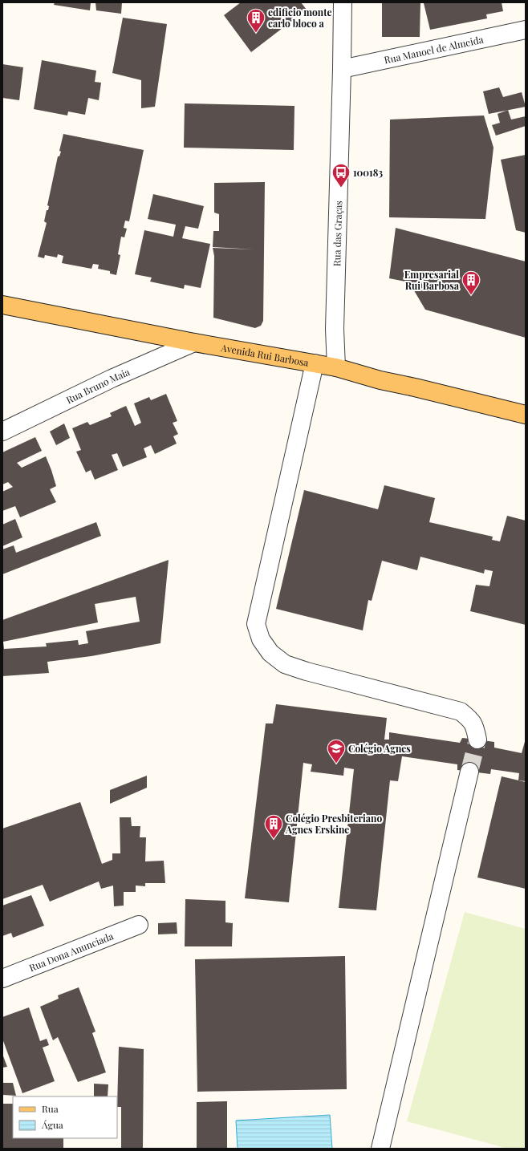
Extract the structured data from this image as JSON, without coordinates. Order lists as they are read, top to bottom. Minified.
{"streets":{"main road":["Avenida Rui Barbosa"],"street":["Rua Manoel de Almeida","Rua das Graças","Rua Bruno Maia","Rua Dona Anunciada"]},"crossings":[["Rua Manoel de Almeida","Rua das Graças"],["Rua das Graças","Avenida Rui Barbosa"],["Avenida Rui Barbosa","Rua Bruno Maia"]],"places":{"building":["edificio monte carlo bloco a","Empresarial Rui Barbosa","Colégio Presbiteriano Agnes Erskine"],"bus stop":["100183"],"school or university":["Colégio Agnes"]},"legend":["Rua","Água"]}
